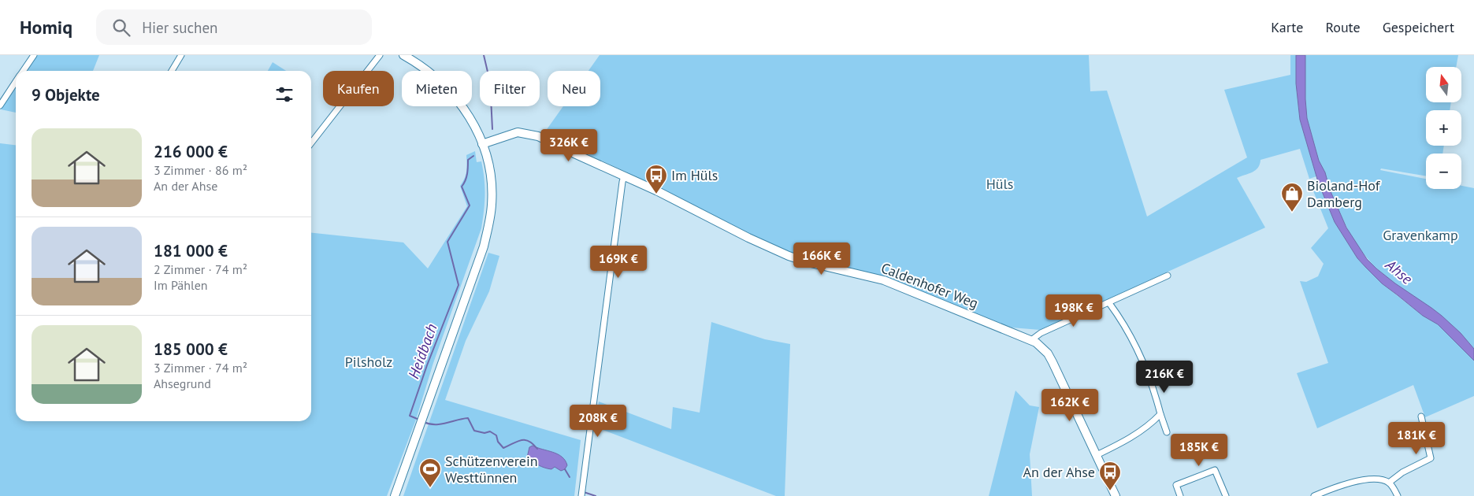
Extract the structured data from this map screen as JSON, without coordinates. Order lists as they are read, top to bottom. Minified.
{"streets":{"main road":["Caldenhofer Weg"]},"water":["Ahse","Heidbach"],"parks":["Hüls","Gravenkamp","Pilsholz"],"places":{"bus stop":["Im Hüls","An der Ahse"],"shop":["Bioland-Hof Damberg"],"sports":["Schützenverein Westtünnen"]},"north":"top","page":{"header":"Homiq","search":"Hier suchen","nav":["Karte","Route","Gespeichert"],"map_buttons":["+","−"],"chip":["Kaufen","Mieten","Filter","Neu"],"heading":"9 Objekte","list":[{"name":"216 000 €","note":"3 Zimmer · 86 m² · An der Ahse"},{"name":"181 000 €","note":"2 Zimmer · 74 m² · Im Pählen"},{"name":"185 000 €","note":"3 Zimmer · 74 m² · Ahsegrund"}],"price":["326K €","166K €","169K €","198K €","216K €","162K €","208K €","181K €","185K €"]}}
